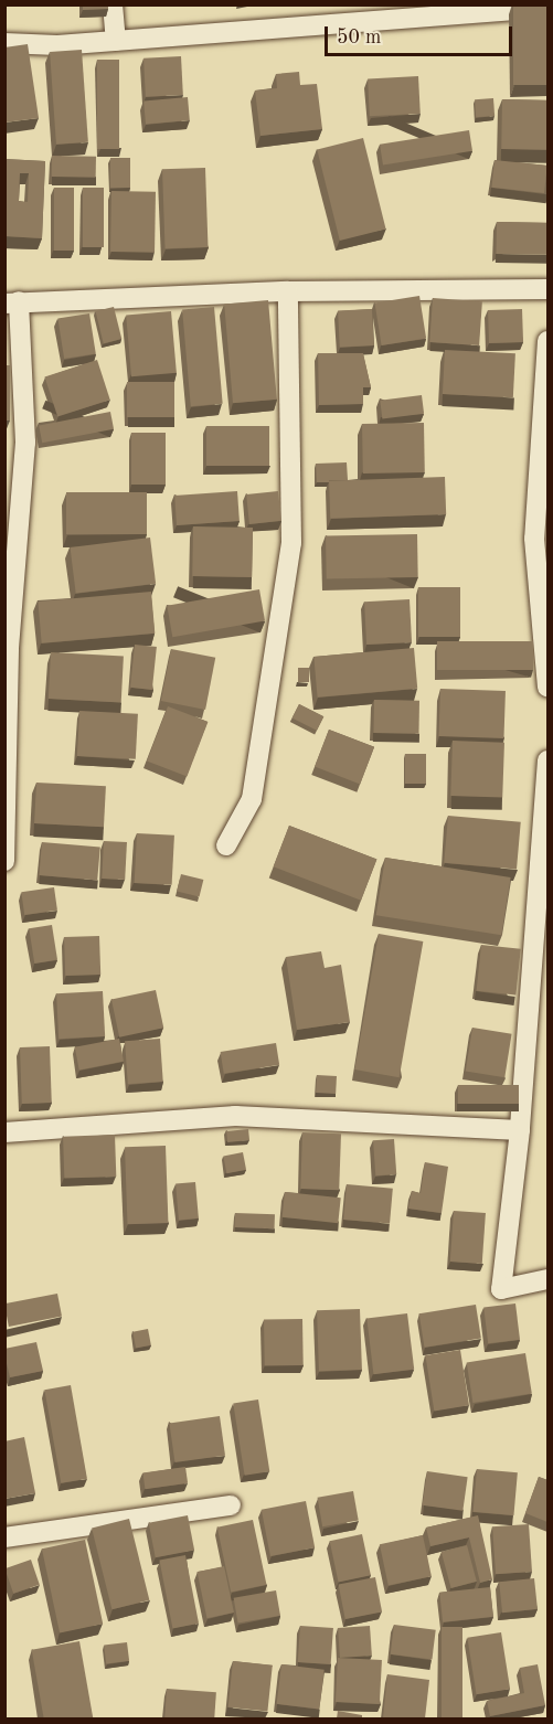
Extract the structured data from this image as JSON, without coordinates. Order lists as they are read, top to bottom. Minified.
{"scale_bar":"50 m"}
